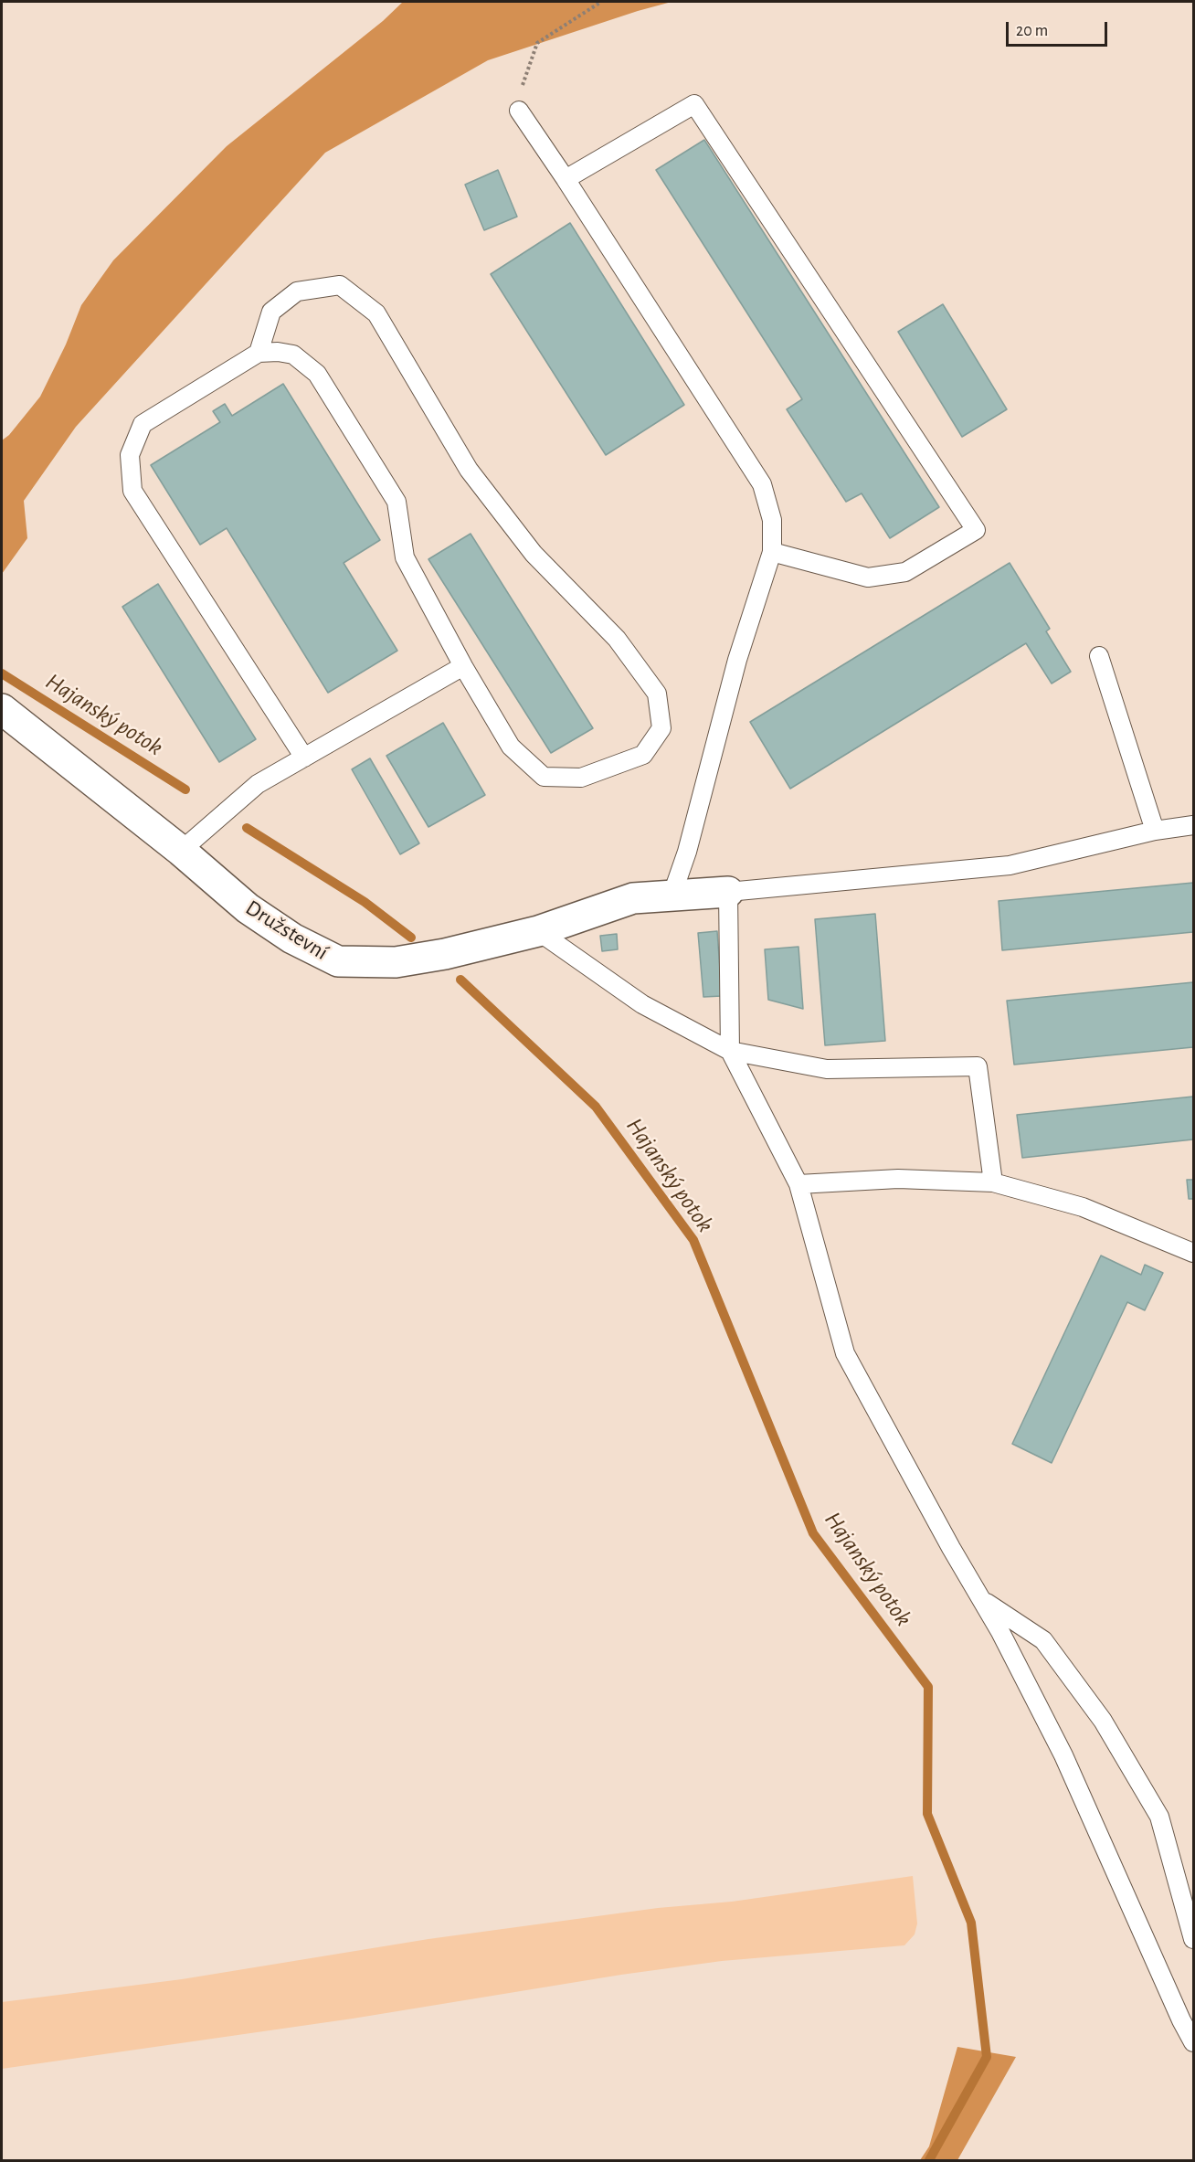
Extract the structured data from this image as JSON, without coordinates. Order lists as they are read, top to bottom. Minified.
{"streets":{"street":["Družstevní"]},"water":["Hajanský potok"],"scale_bar":"20 m"}
